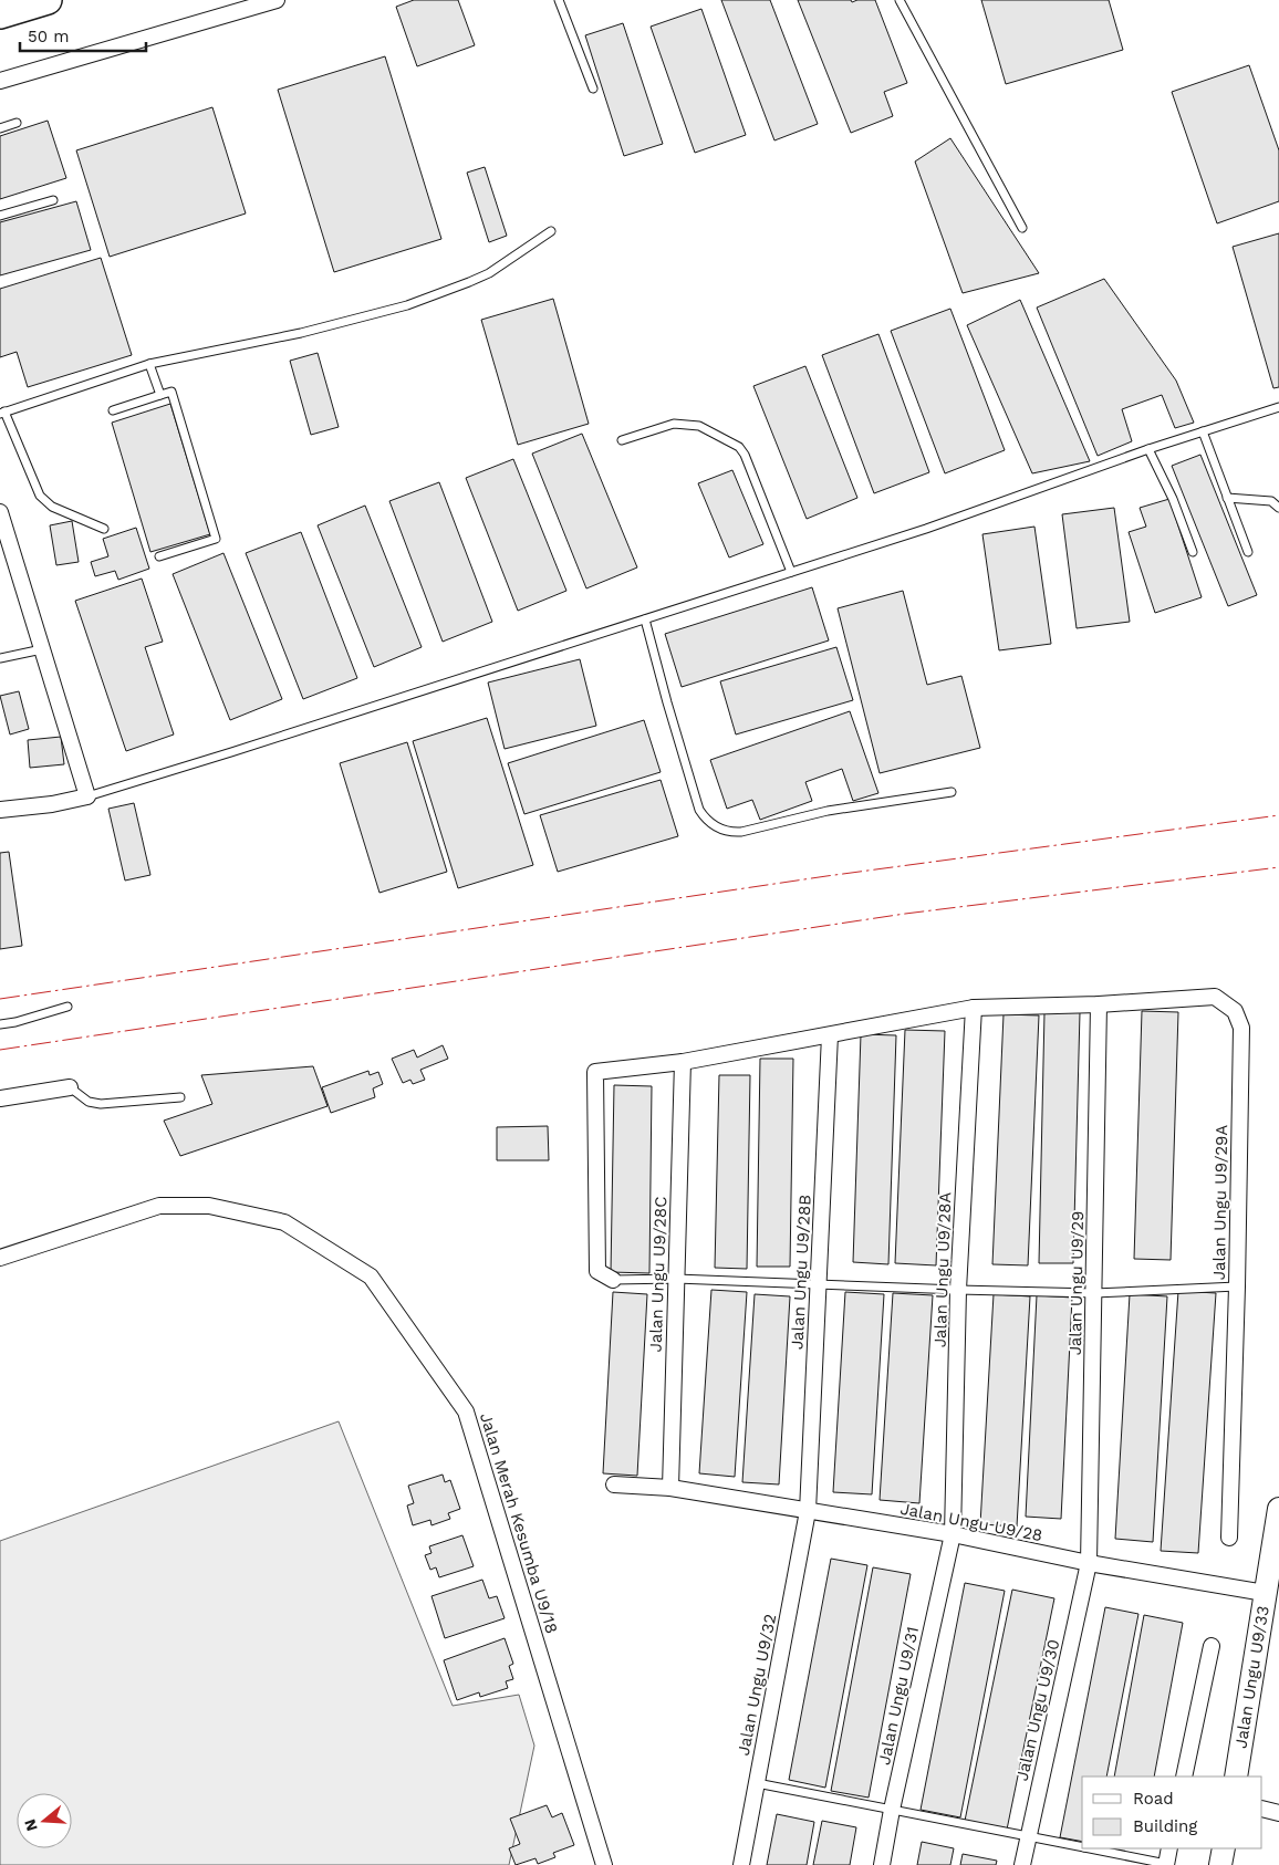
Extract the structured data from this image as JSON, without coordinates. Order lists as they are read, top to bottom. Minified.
{"streets":{"street":["Jalan Ungu U9/29A","Jalan Ungu U9/28A","Jalan Ungu U9/28B","Jalan Ungu U9/28C","Jalan Ungu U9/29","Jalan Ungu U9/28","Jalan Merah Kesumba U9/18","Jalan Ungu U9/33","Jalan Ungu U9/32","Jalan Ungu U9/31","Jalan Ungu U9/30"]},"crossings":[["Jalan Ungu U9/29A","Jalan Ungu U9/28A"],["Jalan Ungu U9/29A","Jalan Ungu U9/28B"],["Jalan Ungu U9/29A","Jalan Ungu U9/28C"],["Jalan Ungu U9/29A","Jalan Ungu U9/29"],["Jalan Ungu U9/28A","Jalan Ungu U9/28"],["Jalan Ungu U9/28A","Jalan Ungu U9/31"],["Jalan Ungu U9/28B","Jalan Ungu U9/28"],["Jalan Ungu U9/28B","Jalan Ungu U9/32"],["Jalan Ungu U9/28C","Jalan Ungu U9/28"],["Jalan Ungu U9/29","Jalan Ungu U9/28"],["Jalan Ungu U9/29","Jalan Ungu U9/30"],["Jalan Ungu U9/28","Jalan Ungu U9/33"],["Jalan Ungu U9/28","Jalan Ungu U9/32"],["Jalan Ungu U9/28","Jalan Ungu U9/31"],["Jalan Ungu U9/28","Jalan Ungu U9/30"]],"legend":["Road","Building"],"scale_bar":"50 m","north":"left"}
